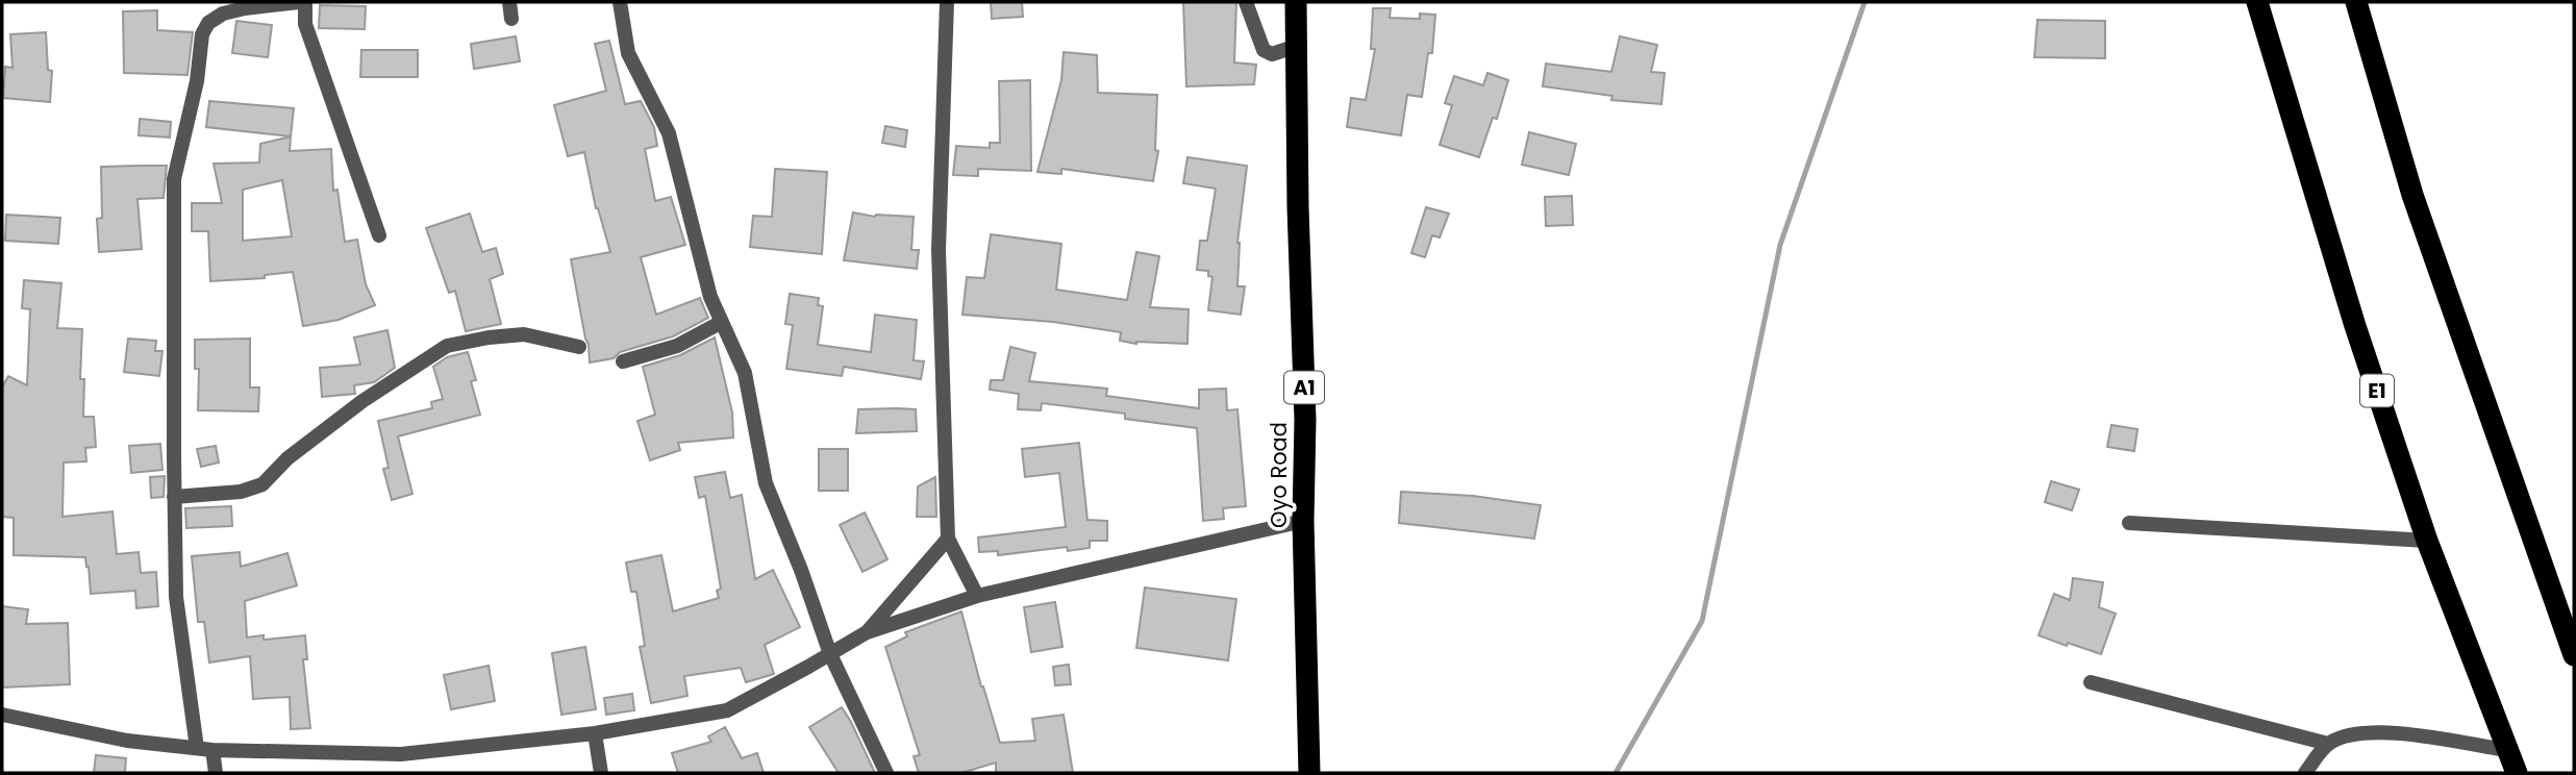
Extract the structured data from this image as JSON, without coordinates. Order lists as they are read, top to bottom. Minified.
{"streets":{"highway":["A1","E1","Oyo Road"]}}
